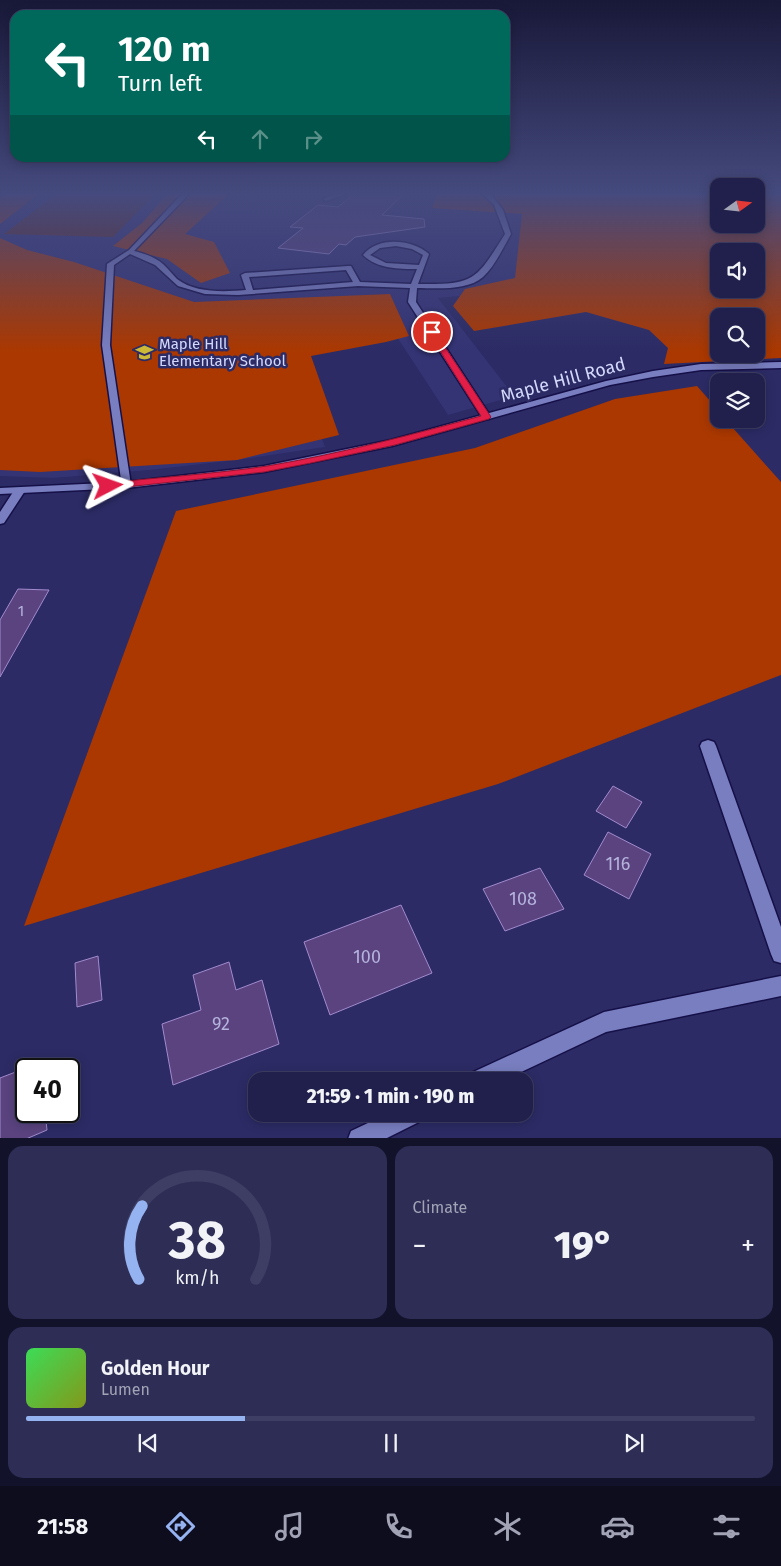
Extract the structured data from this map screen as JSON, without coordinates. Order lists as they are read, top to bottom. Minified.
{"streets":{"street":["Maple Hill Road"]},"places":{"school or university":["Maple Hill Elementary School"]},"house_numbers":["1","116","108","100","92"],"north":"right","page":{"turn":["120 m","Turn left"],"limit":"40","trip":"21:59 · 1 min · 190 m","tile":"Climate","heat":["−","19°","+"],"song":["Golden Hour","Lumen"],"tabs":"21:58","gauge":["38","km/h"]}}
